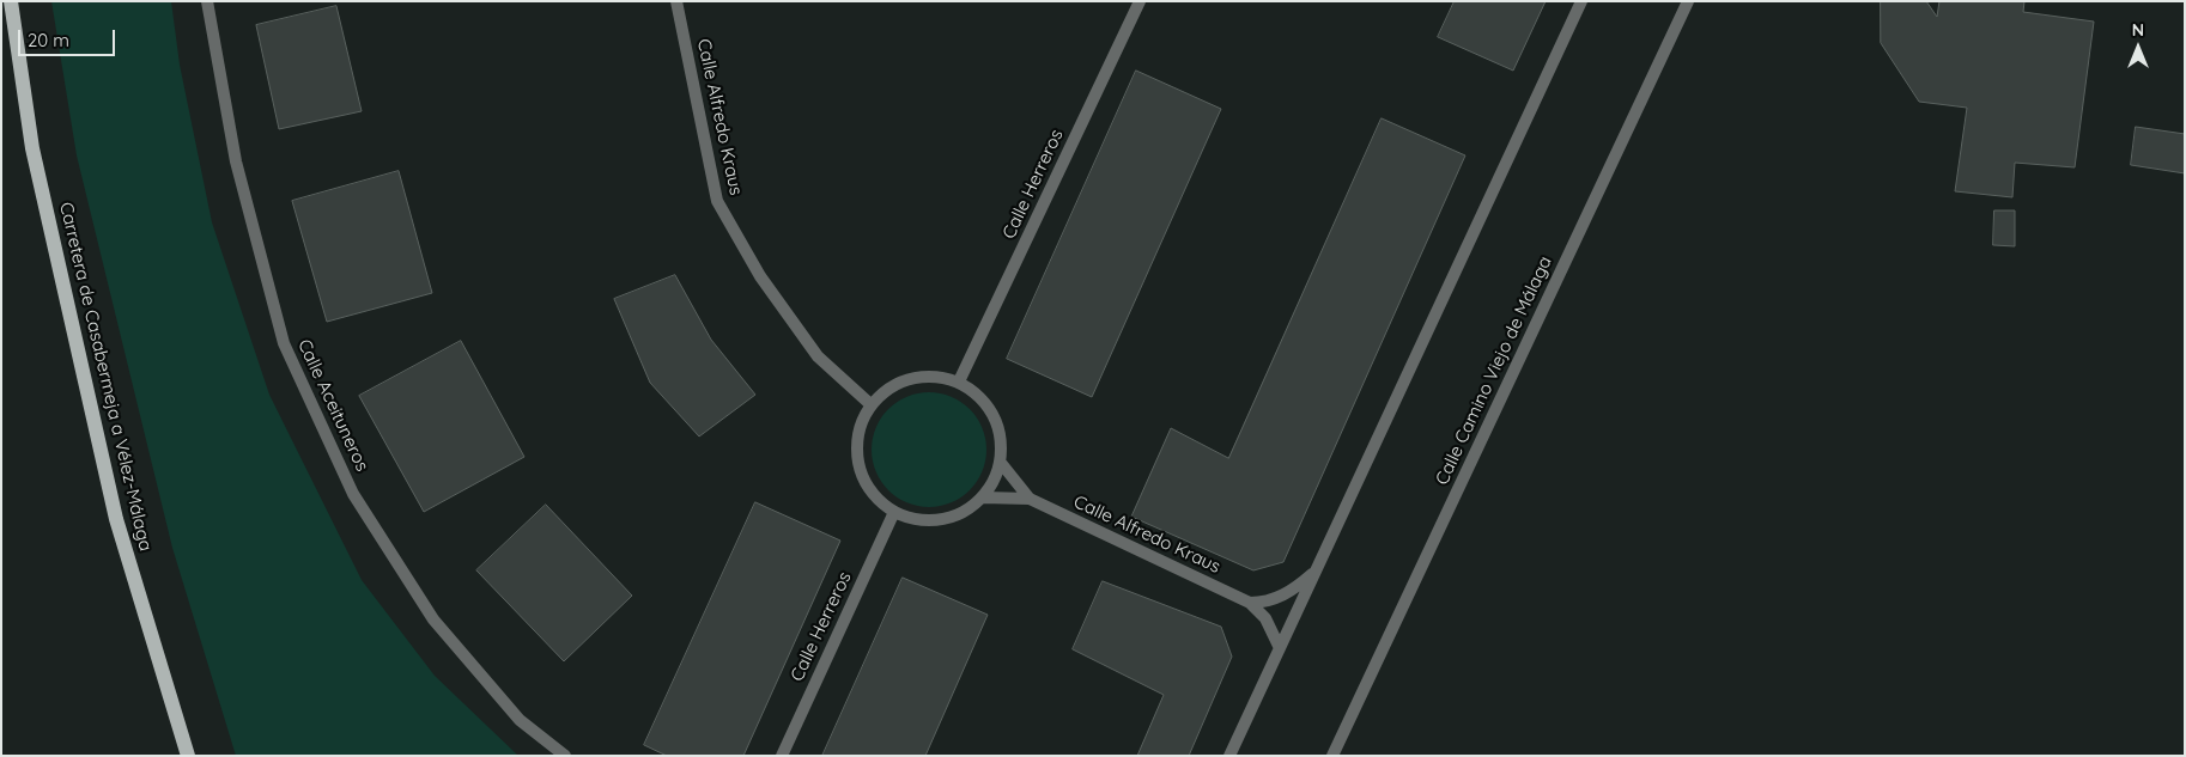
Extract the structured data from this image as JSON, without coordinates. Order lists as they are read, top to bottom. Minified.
{"streets":{"main road":["Carretera de Casabermeja a Vélez-Málaga"],"street":["Calle Alfredo Kraus","Calle Herreros","Calle Camino Viejo de Málaga","Calle Aceituneros"]},"crossings":[["Calle Alfredo Kraus","Calle Herreros"]],"scale_bar":"20 m","north":"top"}
